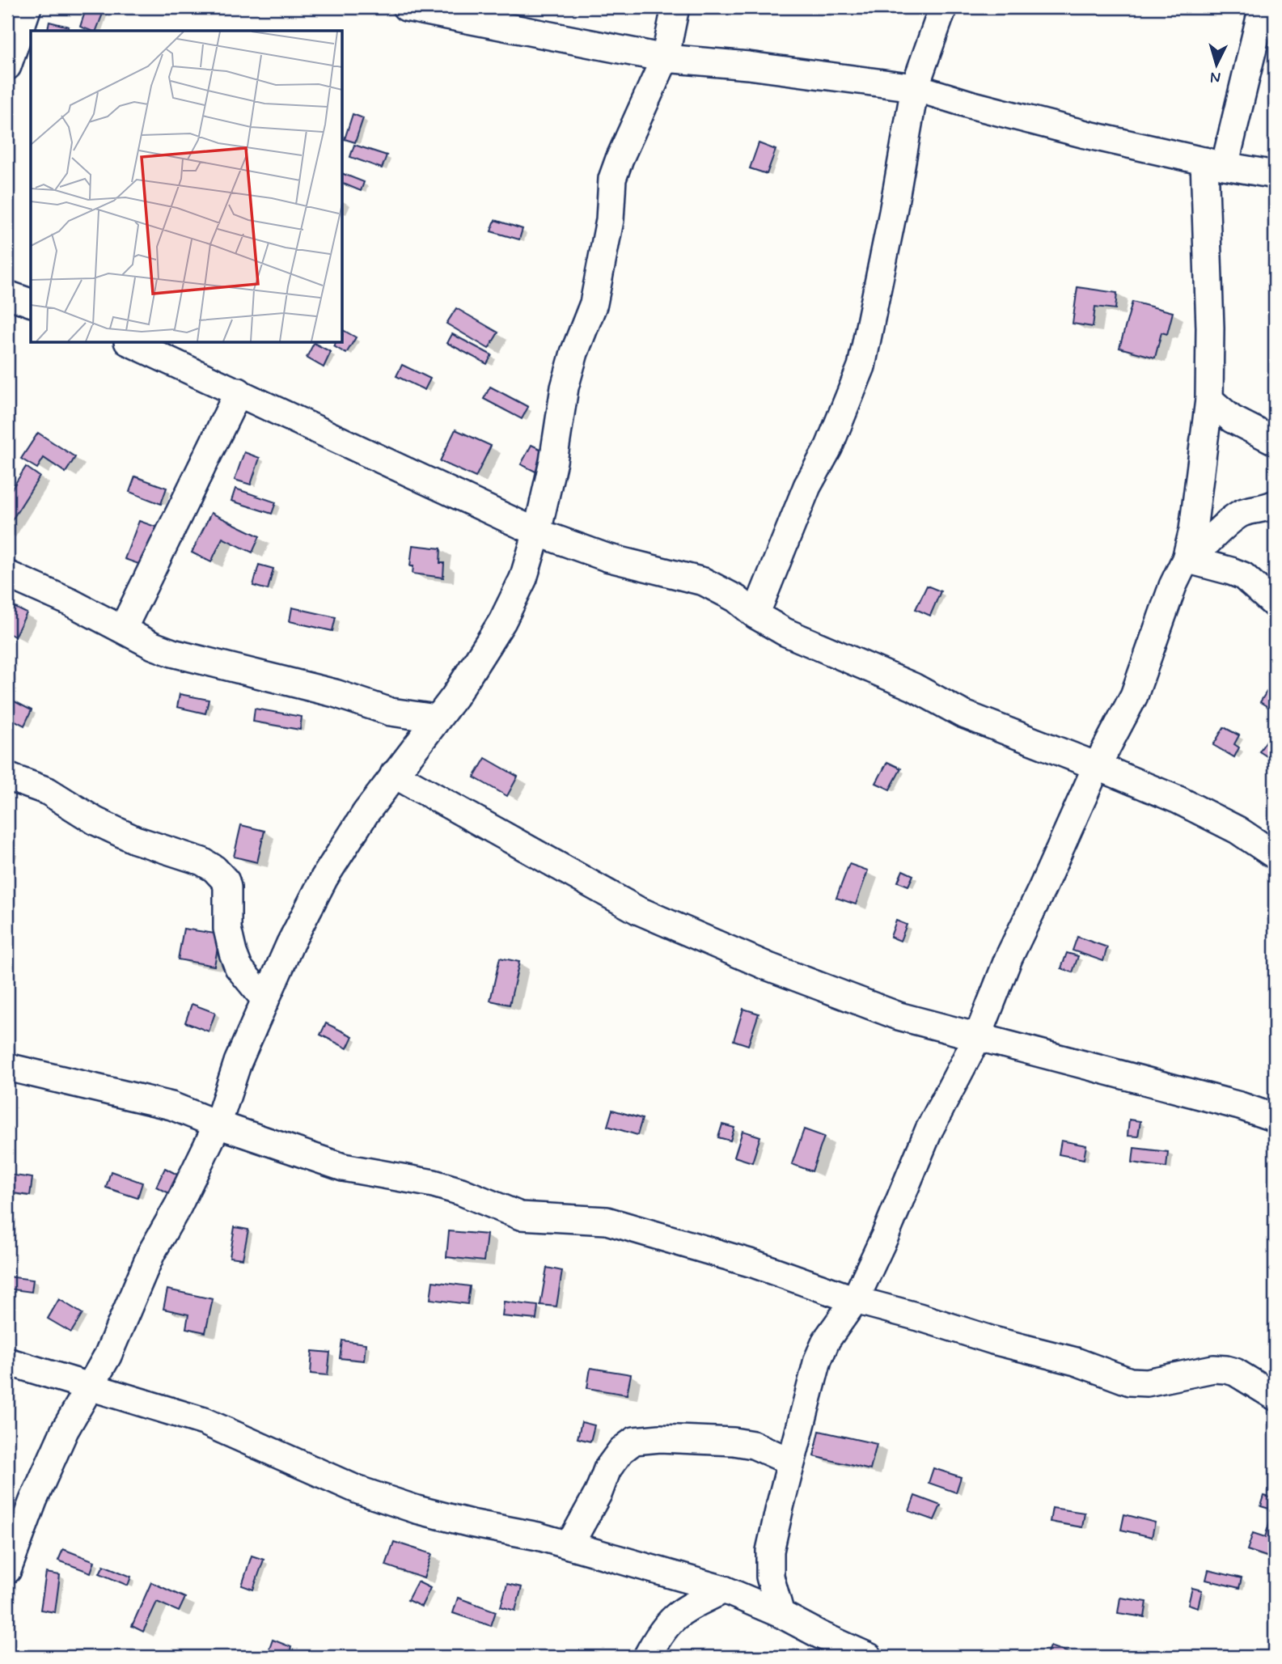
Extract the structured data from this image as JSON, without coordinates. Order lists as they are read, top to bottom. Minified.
{"north":"bottom"}
